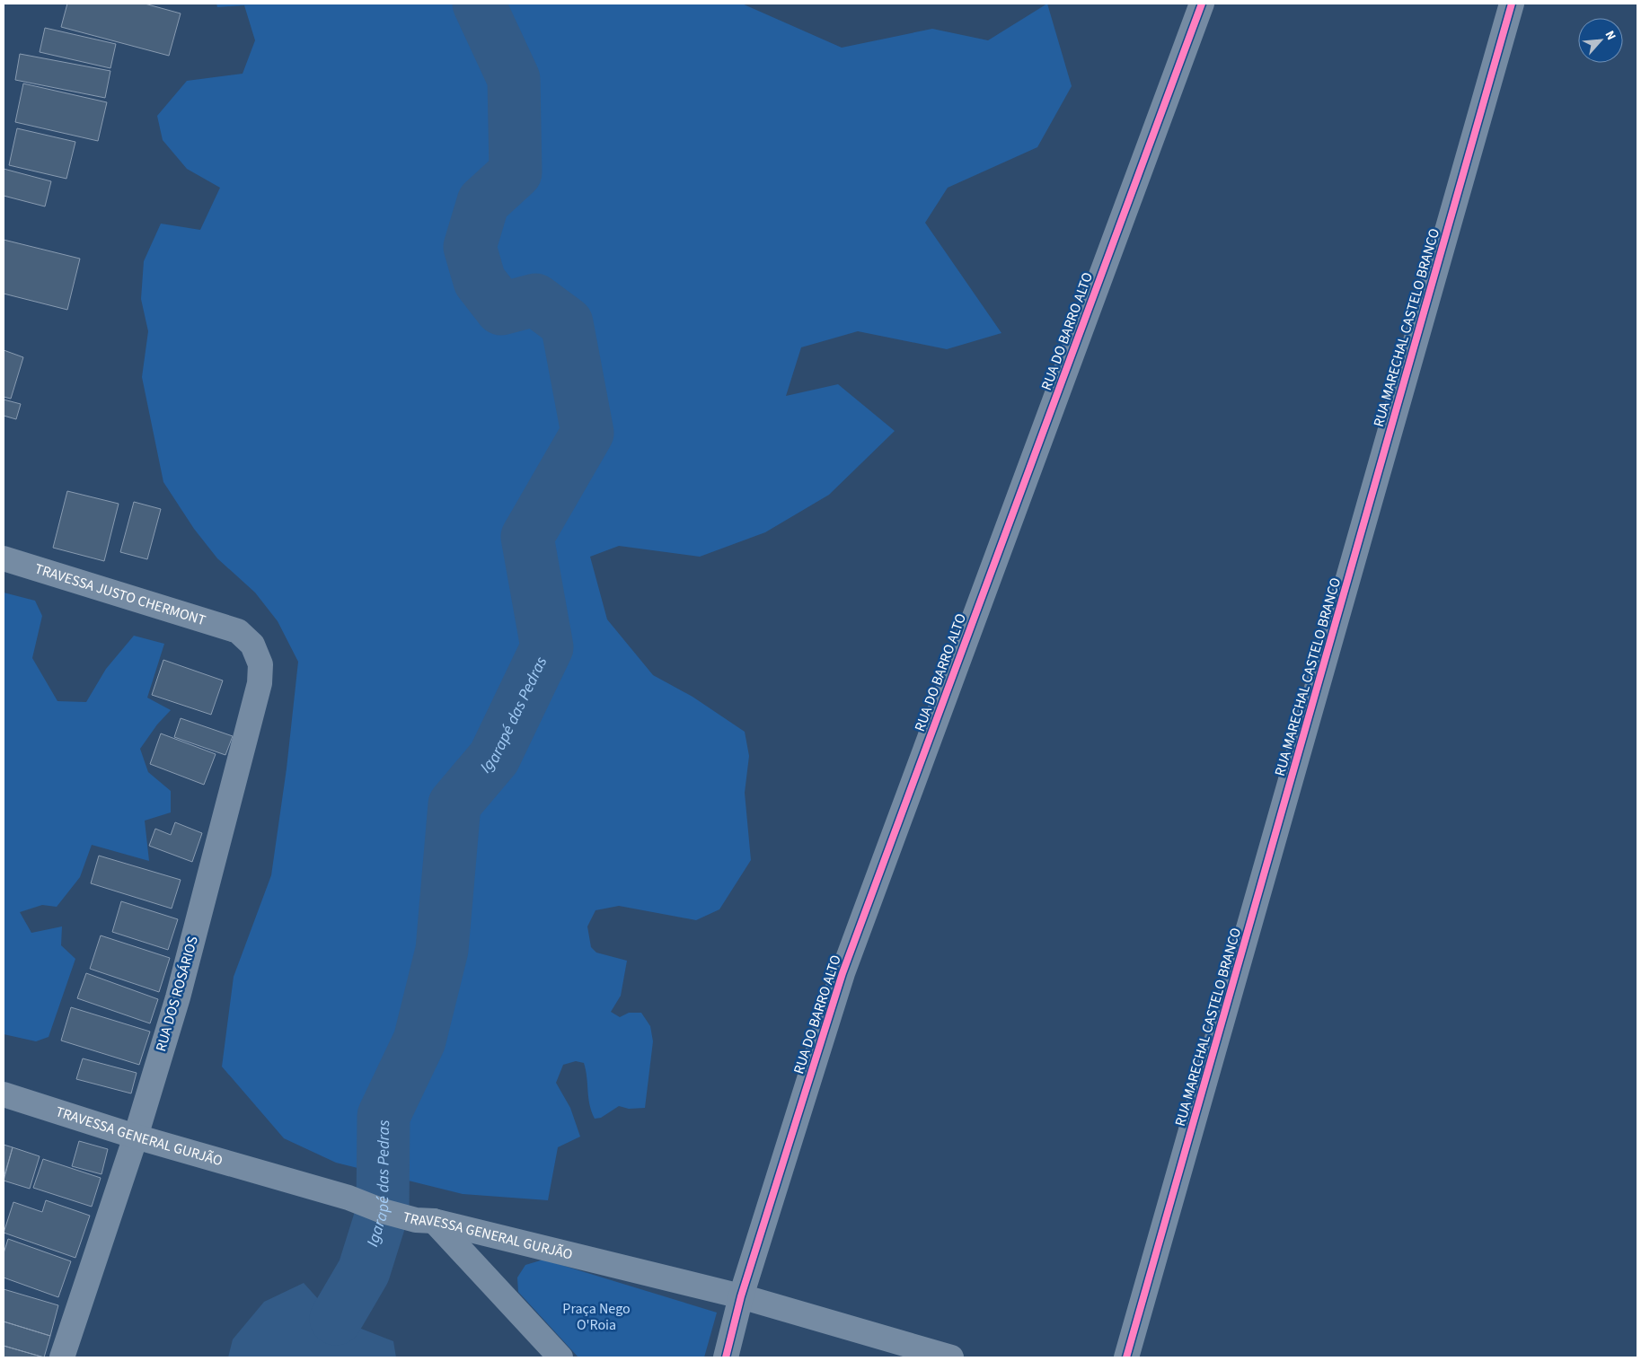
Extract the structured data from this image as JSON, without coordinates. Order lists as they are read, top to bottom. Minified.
{"streets":{"street":["RUA MARECHAL CASTELO BRANCO","RUA DO BARRO ALTO","TRAVESSA JUSTO CHERMONT","RUA DOS ROSÁRIOS","TRAVESSA GENERAL GURJÃO"]},"crossings":[["RUA DO BARRO ALTO","TRAVESSA GENERAL GURJÃO"],["TRAVESSA JUSTO CHERMONT","RUA DOS ROSÁRIOS"],["RUA DOS ROSÁRIOS","TRAVESSA GENERAL GURJÃO"]],"water":["Igarapé das Pedras"],"parks":["Praça Nego O'Roia"],"north":"top right"}
